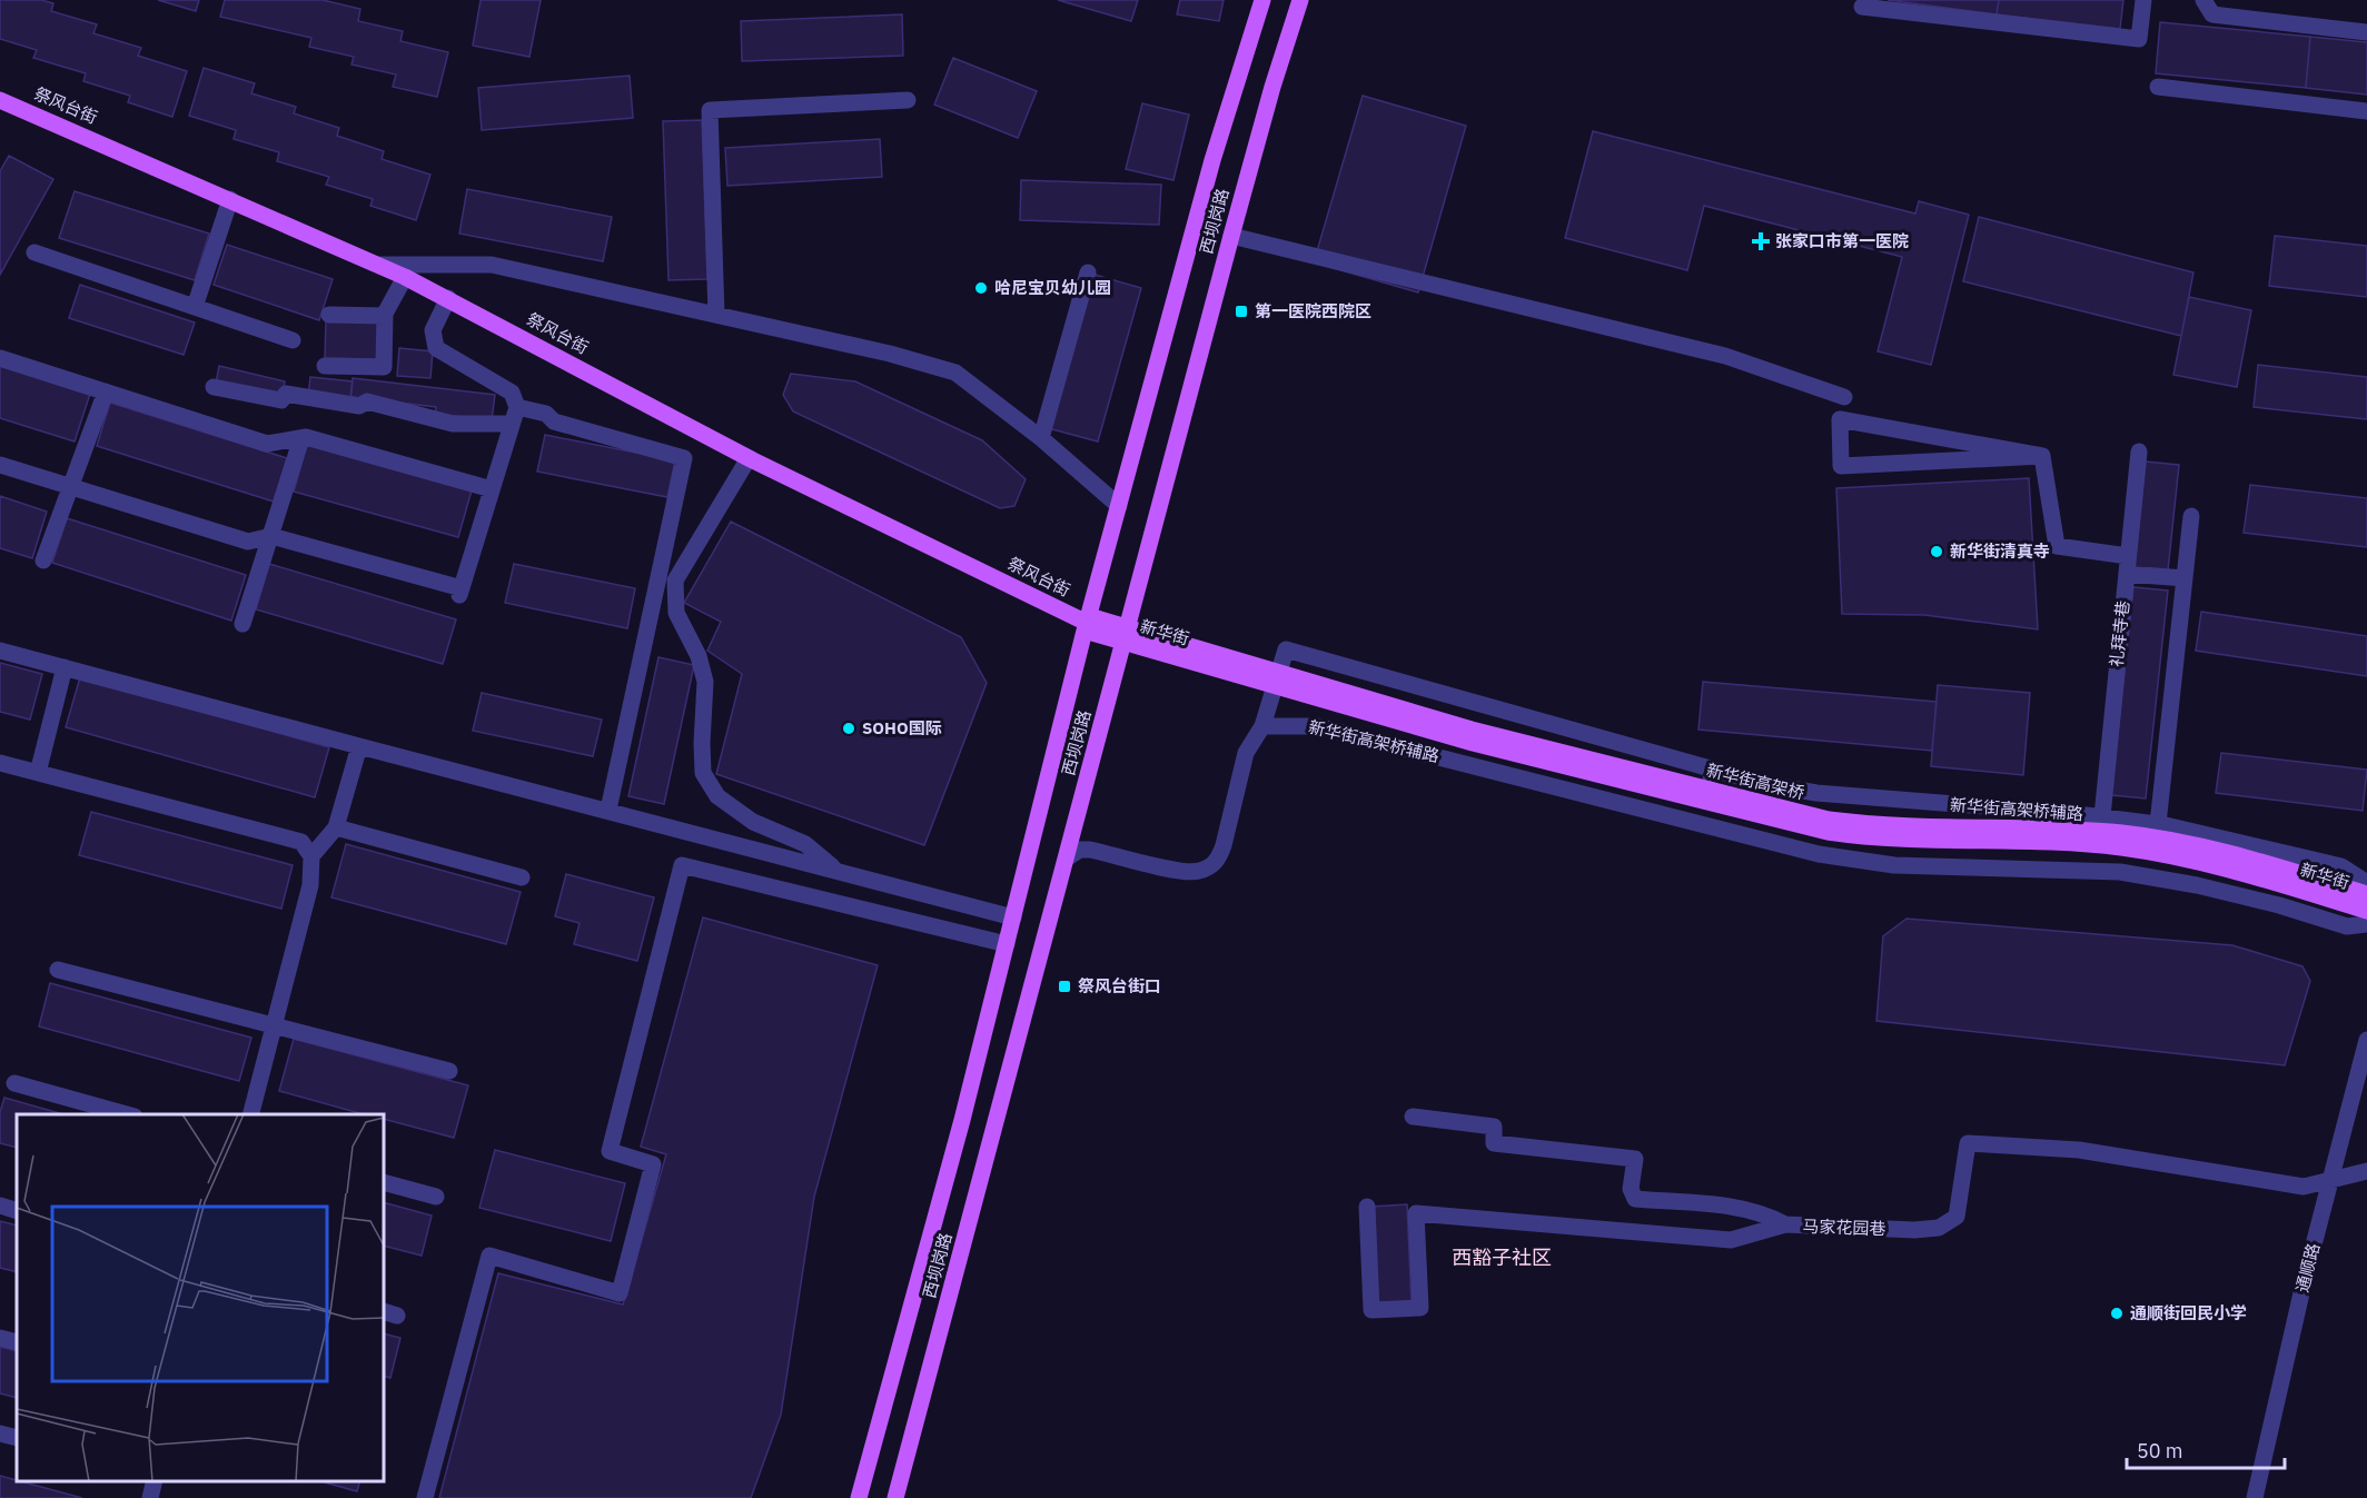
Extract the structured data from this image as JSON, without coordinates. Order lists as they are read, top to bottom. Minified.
{"streets":{"main road":["祭风台街","西坝岗路","新华街","新华街高架桥"],"street":["礼拜寺巷","新华街高架桥辅路","马家花园巷","通顺路"]},"crossings":[["祭风台街","西坝岗路"],["祭风台街","新华街"],["西坝岗路","新华街"],["新华街","新华街高架桥"],["礼拜寺巷","新华街高架桥辅路"],["马家花园巷","通顺路"]],"districts":["西豁子社区"],"places":{"health":["张家口市第一医院"],"other":["哈尼宝贝幼儿园","新华街清真寺","SOHO国际","通顺街回民小学"],"transit":["第一医院西院区","祭风台街口"]},"scale_bar":"50 m"}
